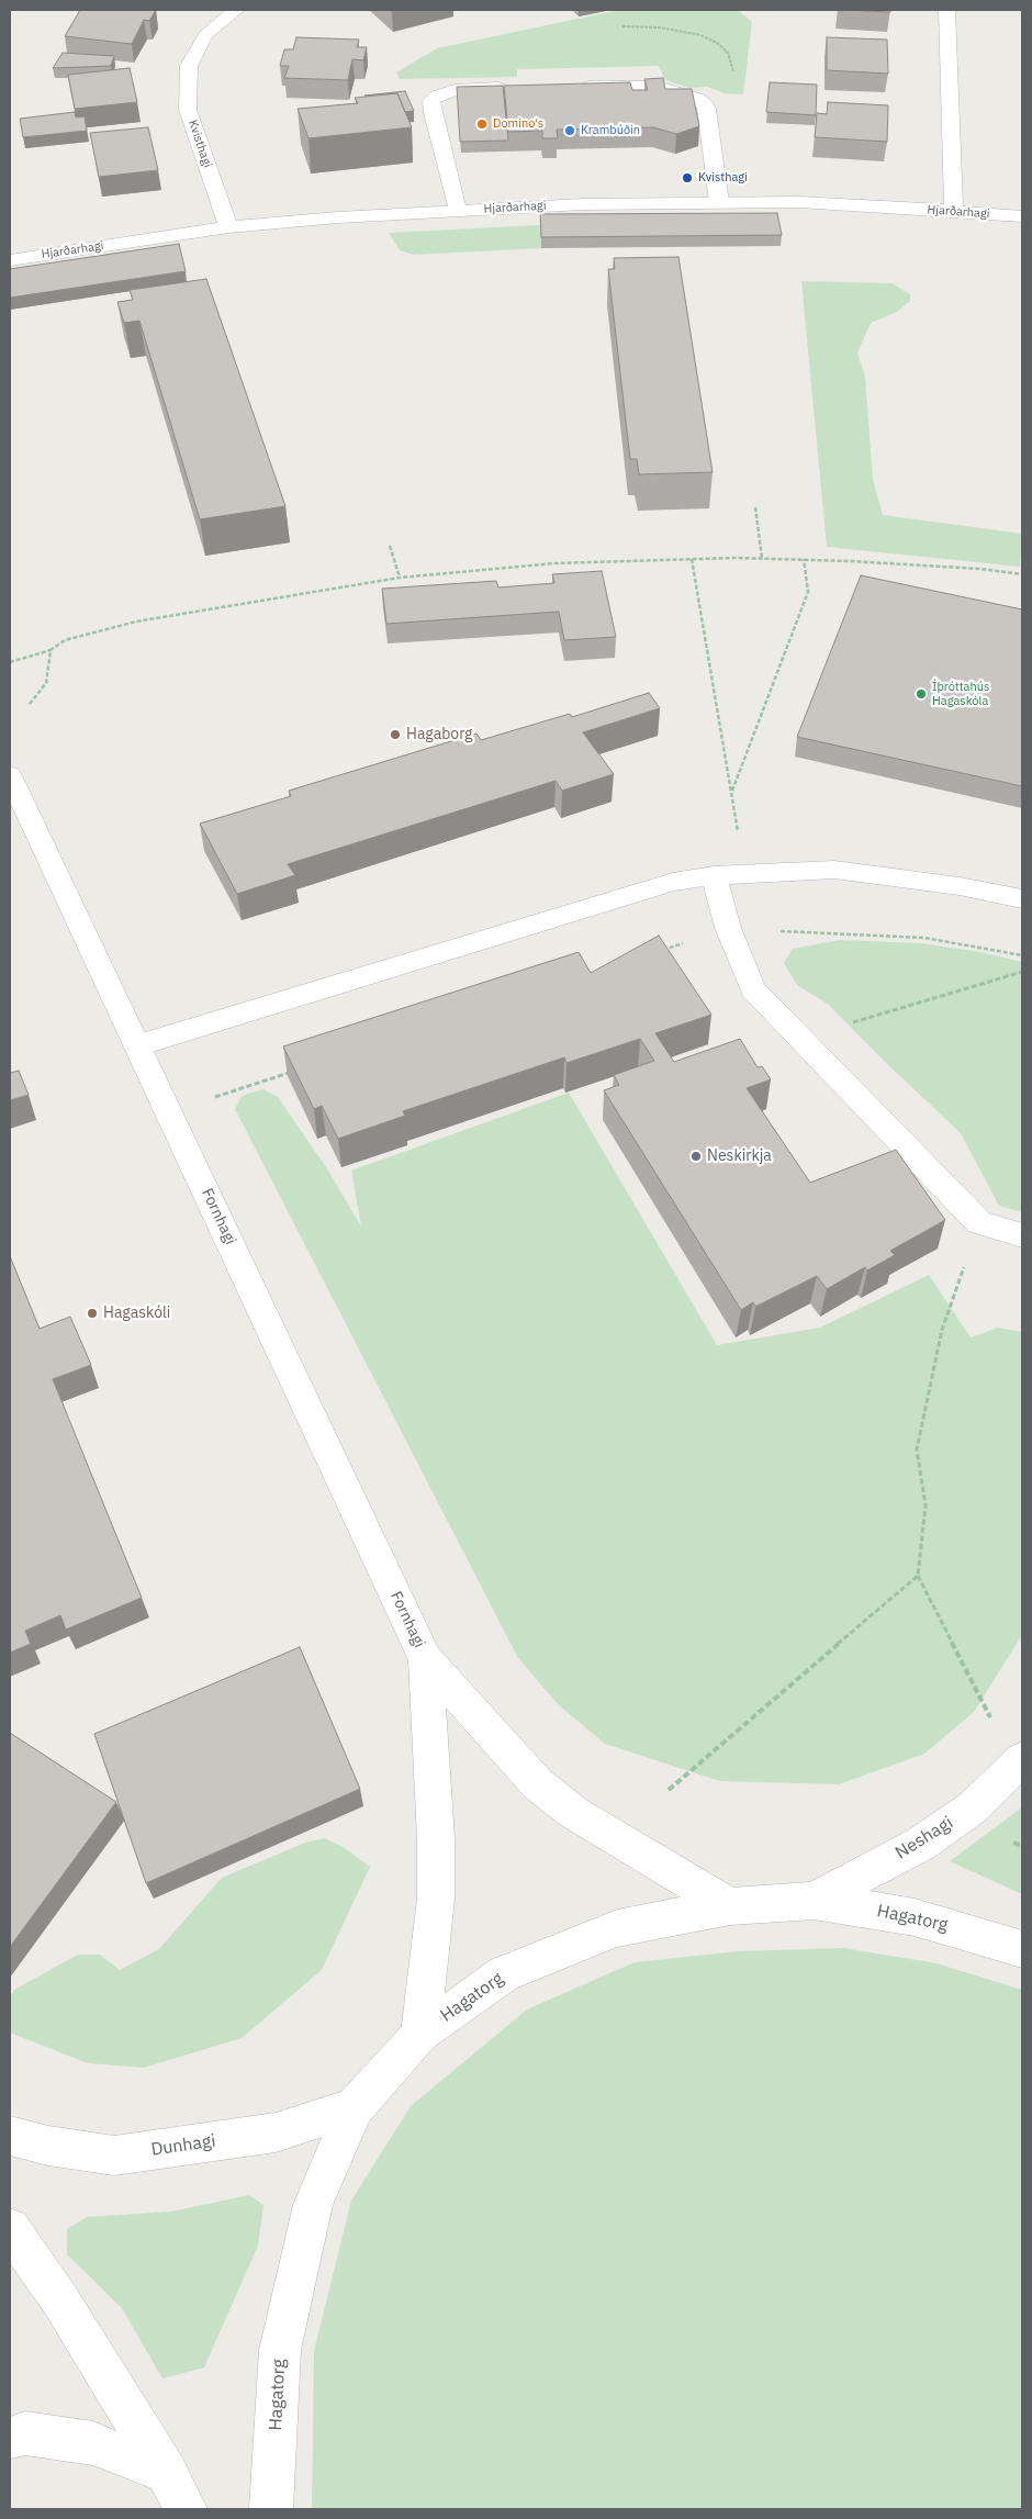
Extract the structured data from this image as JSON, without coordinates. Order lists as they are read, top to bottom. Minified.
{"streets":{"street":["Kvisthagi","Hjarðarhagi","Fornhagi","Neshagi","Hagatorg","Dunhagi"]},"crossings":[["Kvisthagi","Hjarðarhagi"],["Fornhagi","Hagatorg"],["Neshagi","Hagatorg"],["Hagatorg","Dunhagi"]],"places":["Domino's","Krambúðin","Kvisthagi","Íþróttahús Hagaskóla","Hagaborg","Neskirkja","Hagaskóli"]}
